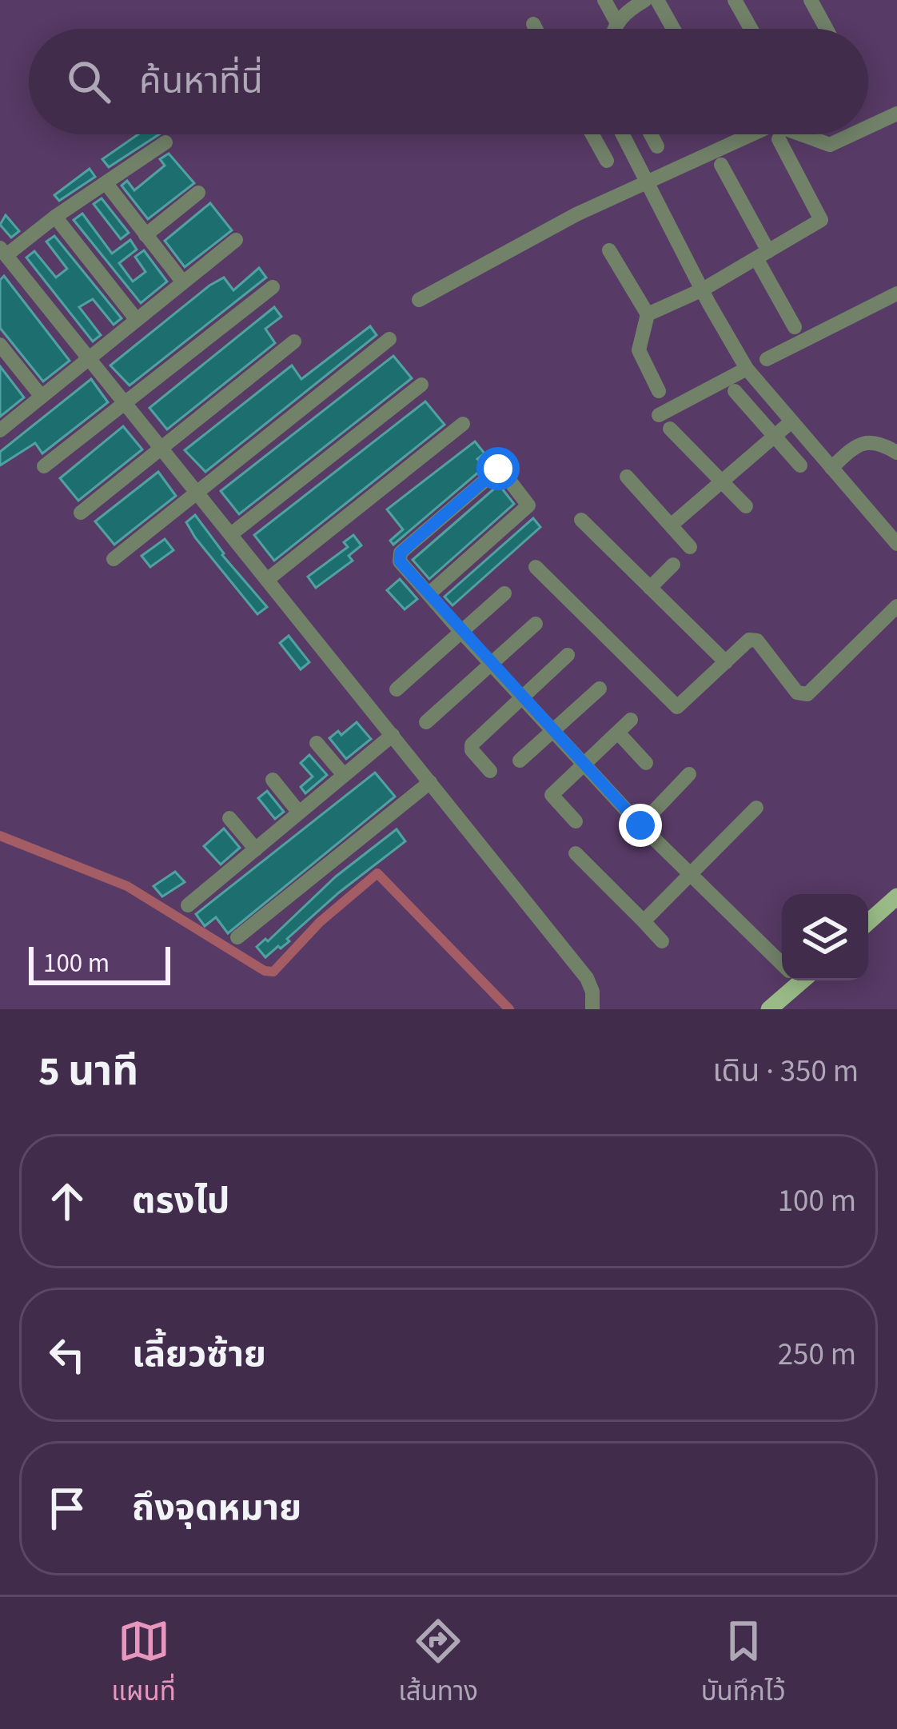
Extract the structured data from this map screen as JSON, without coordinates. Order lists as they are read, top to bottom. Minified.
{"scale_bar":"100 m","page":{"search":"ค้นหาที่นี่","scale":"100 m","heading":["5 นาที","เดิน · 350 m"],"list":[["ตรงไป","100 m"],["เลี้ยวซ้าย","250 m"],"ถึงจุดหมาย"],"nav":["แผนที่","เส้นทาง","บันทึกไว้"]}}
